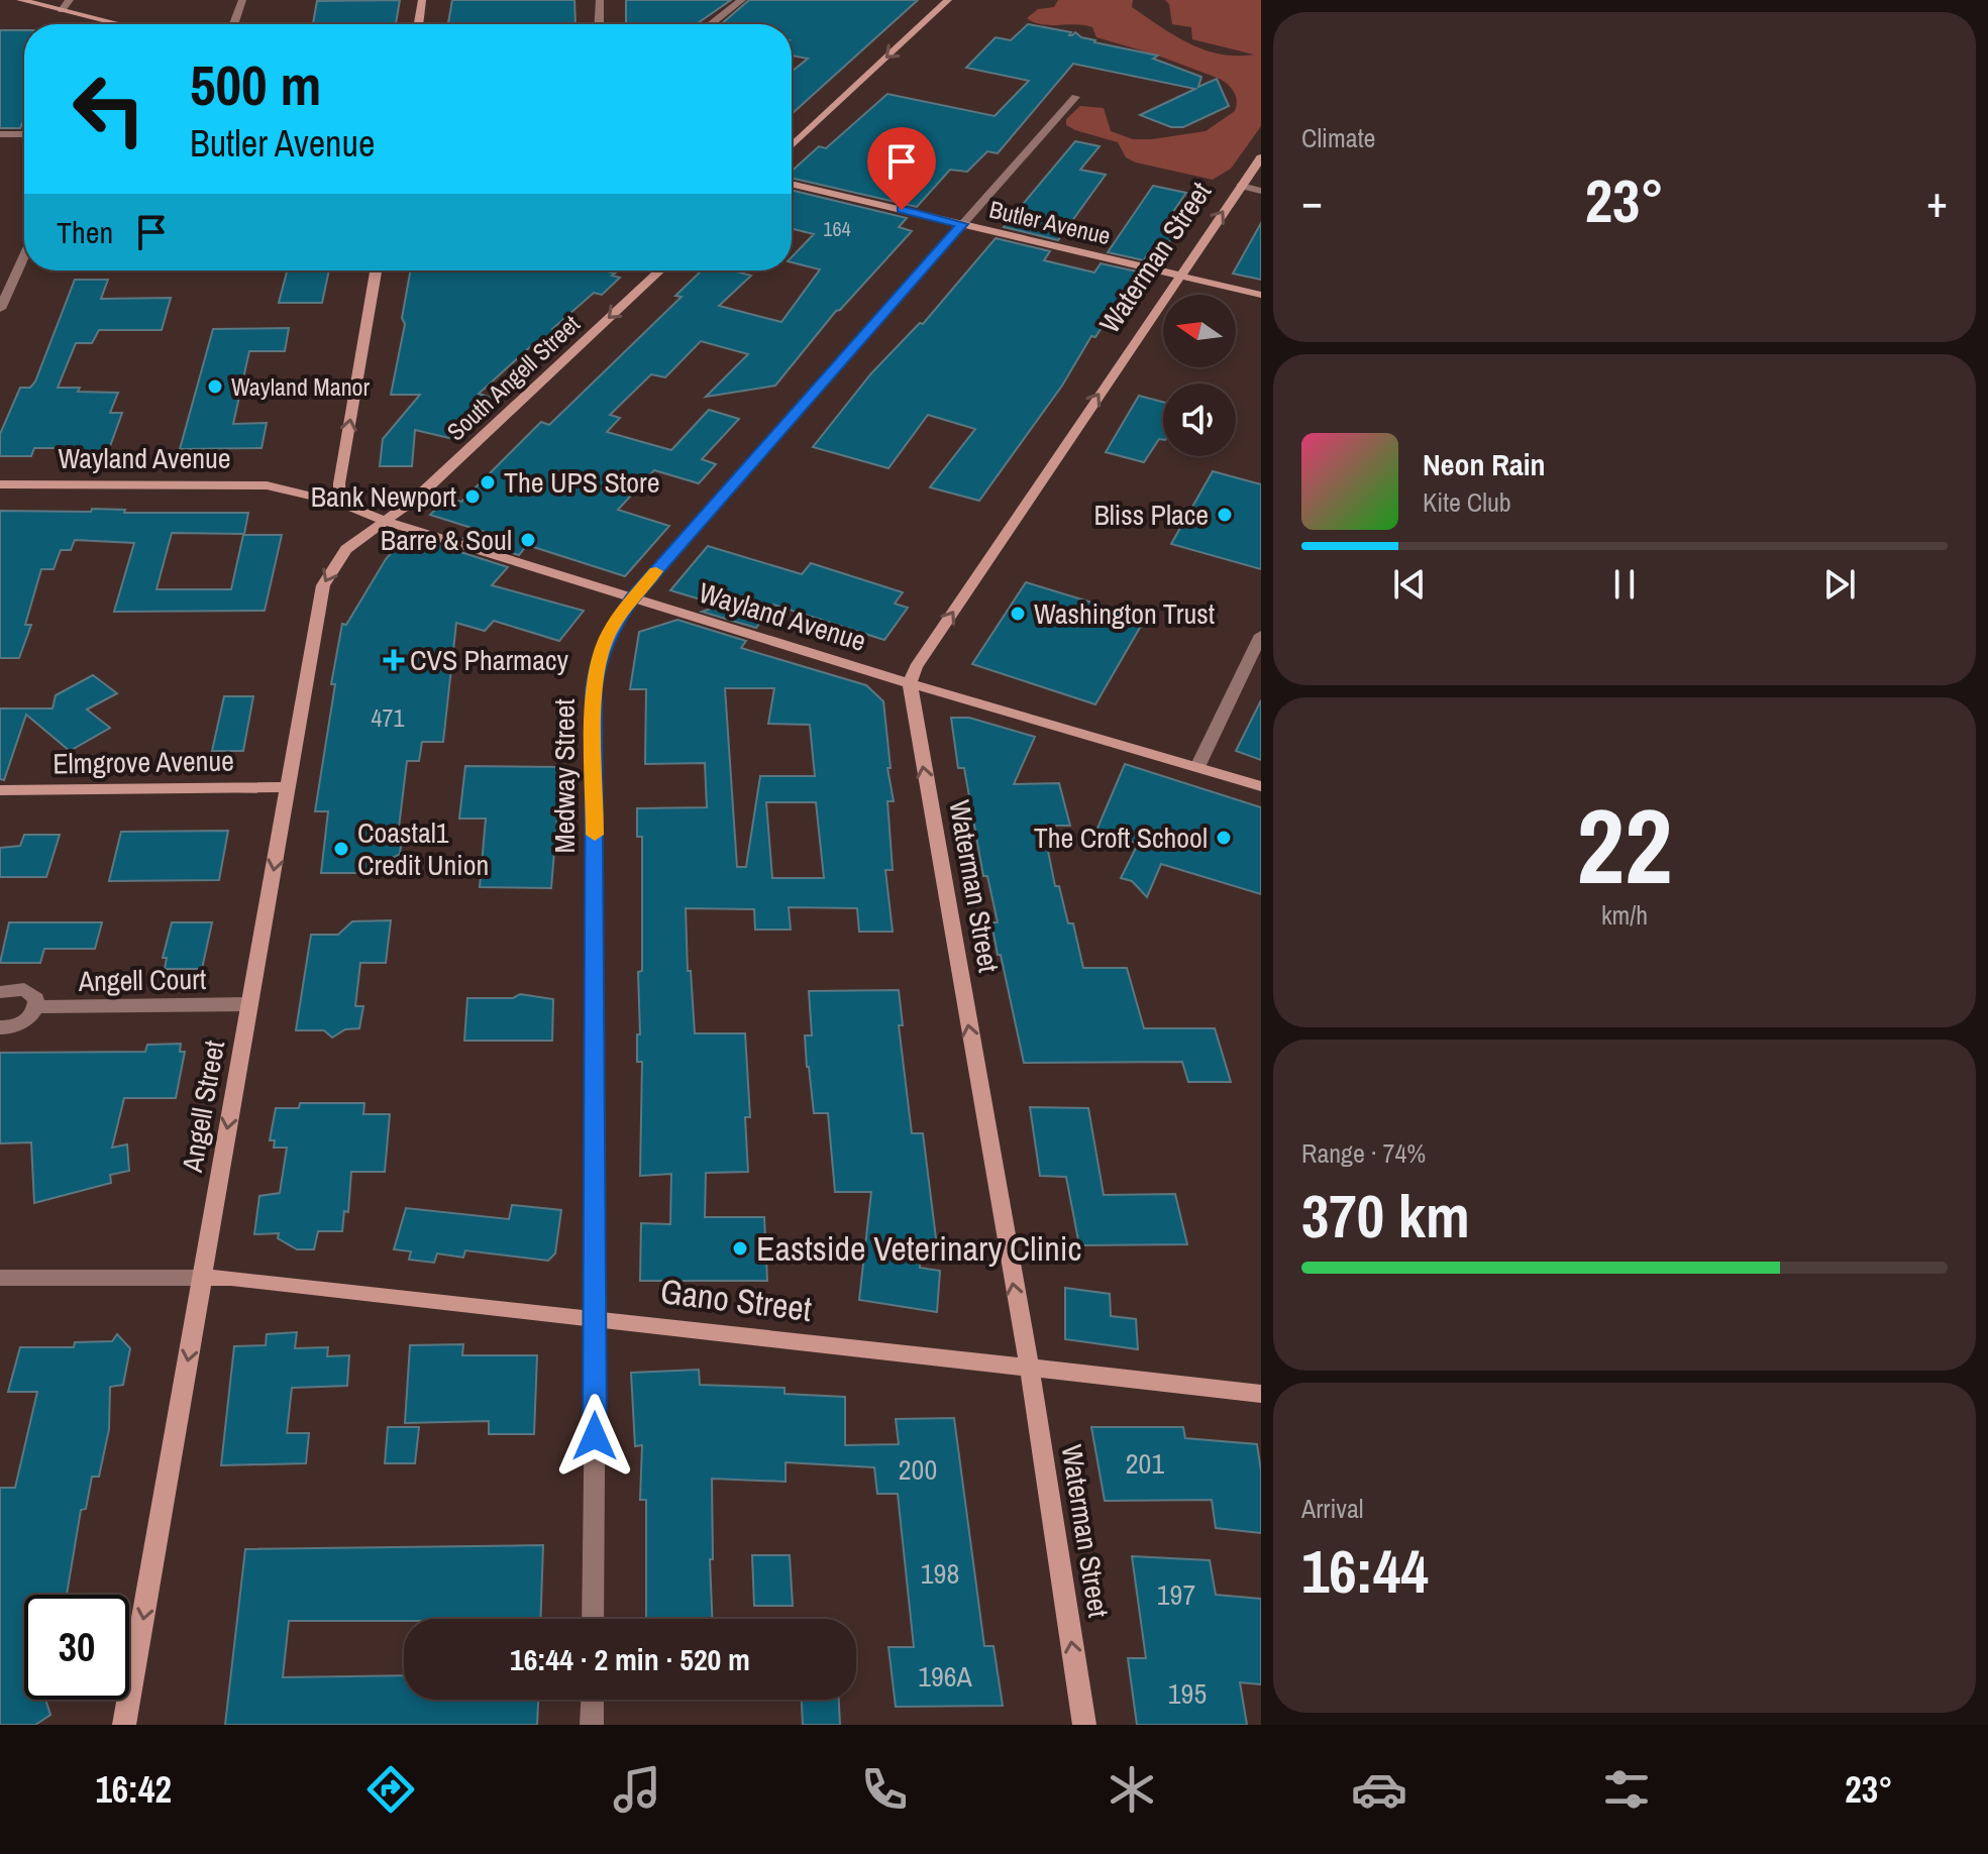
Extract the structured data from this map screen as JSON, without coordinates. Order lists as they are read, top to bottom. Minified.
{"streets":{"main road":["Butler Avenue","Waterman Street","South Angell Street","Wayland Avenue","Elmgrove Avenue","Angell Street","Gano Street"],"street":["Medway Street","Angell Court"]},"crossings":[["Butler Avenue","Waterman Street"],["Butler Avenue","Medway Street"],["Waterman Street","Wayland Avenue"],["Waterman Street","Gano Street"],["South Angell Street","Wayland Avenue"],["South Angell Street","Angell Street"],["Wayland Avenue","Medway Street"],["Wayland Avenue","Angell Street"],["Elmgrove Avenue","Angell Street"],["Medway Street","Gano Street"],["Angell Court","Angell Street"],["Angell Street","Gano Street"]],"one_way":["Waterman Street","South Angell Street","Angell Street"],"places":{"other":["Wayland Manor","The UPS Store","Bank Newport","Bliss Place","Barre & Soul","Washington Trust","The Croft School","Coastal1 Credit Union","Eastside Veterinary Clinic"],"health":["CVS Pharmacy"]},"house_numbers":["164","471","201","200","198","197","196A","195"],"north":"left","page":{"tile":["Climate",["22","km/h"],["Range · 74%","370 km"],["Arrival","16:44"]],"turn":["500 m","Butler Avenue"],"heat":["−","23°","+"],"then":"Then","song":["Neon Rain","Kite Club"],"limit":"30","trip":"16:44 · 2 min · 520 m","tabs":["16:42","23°"]}}
